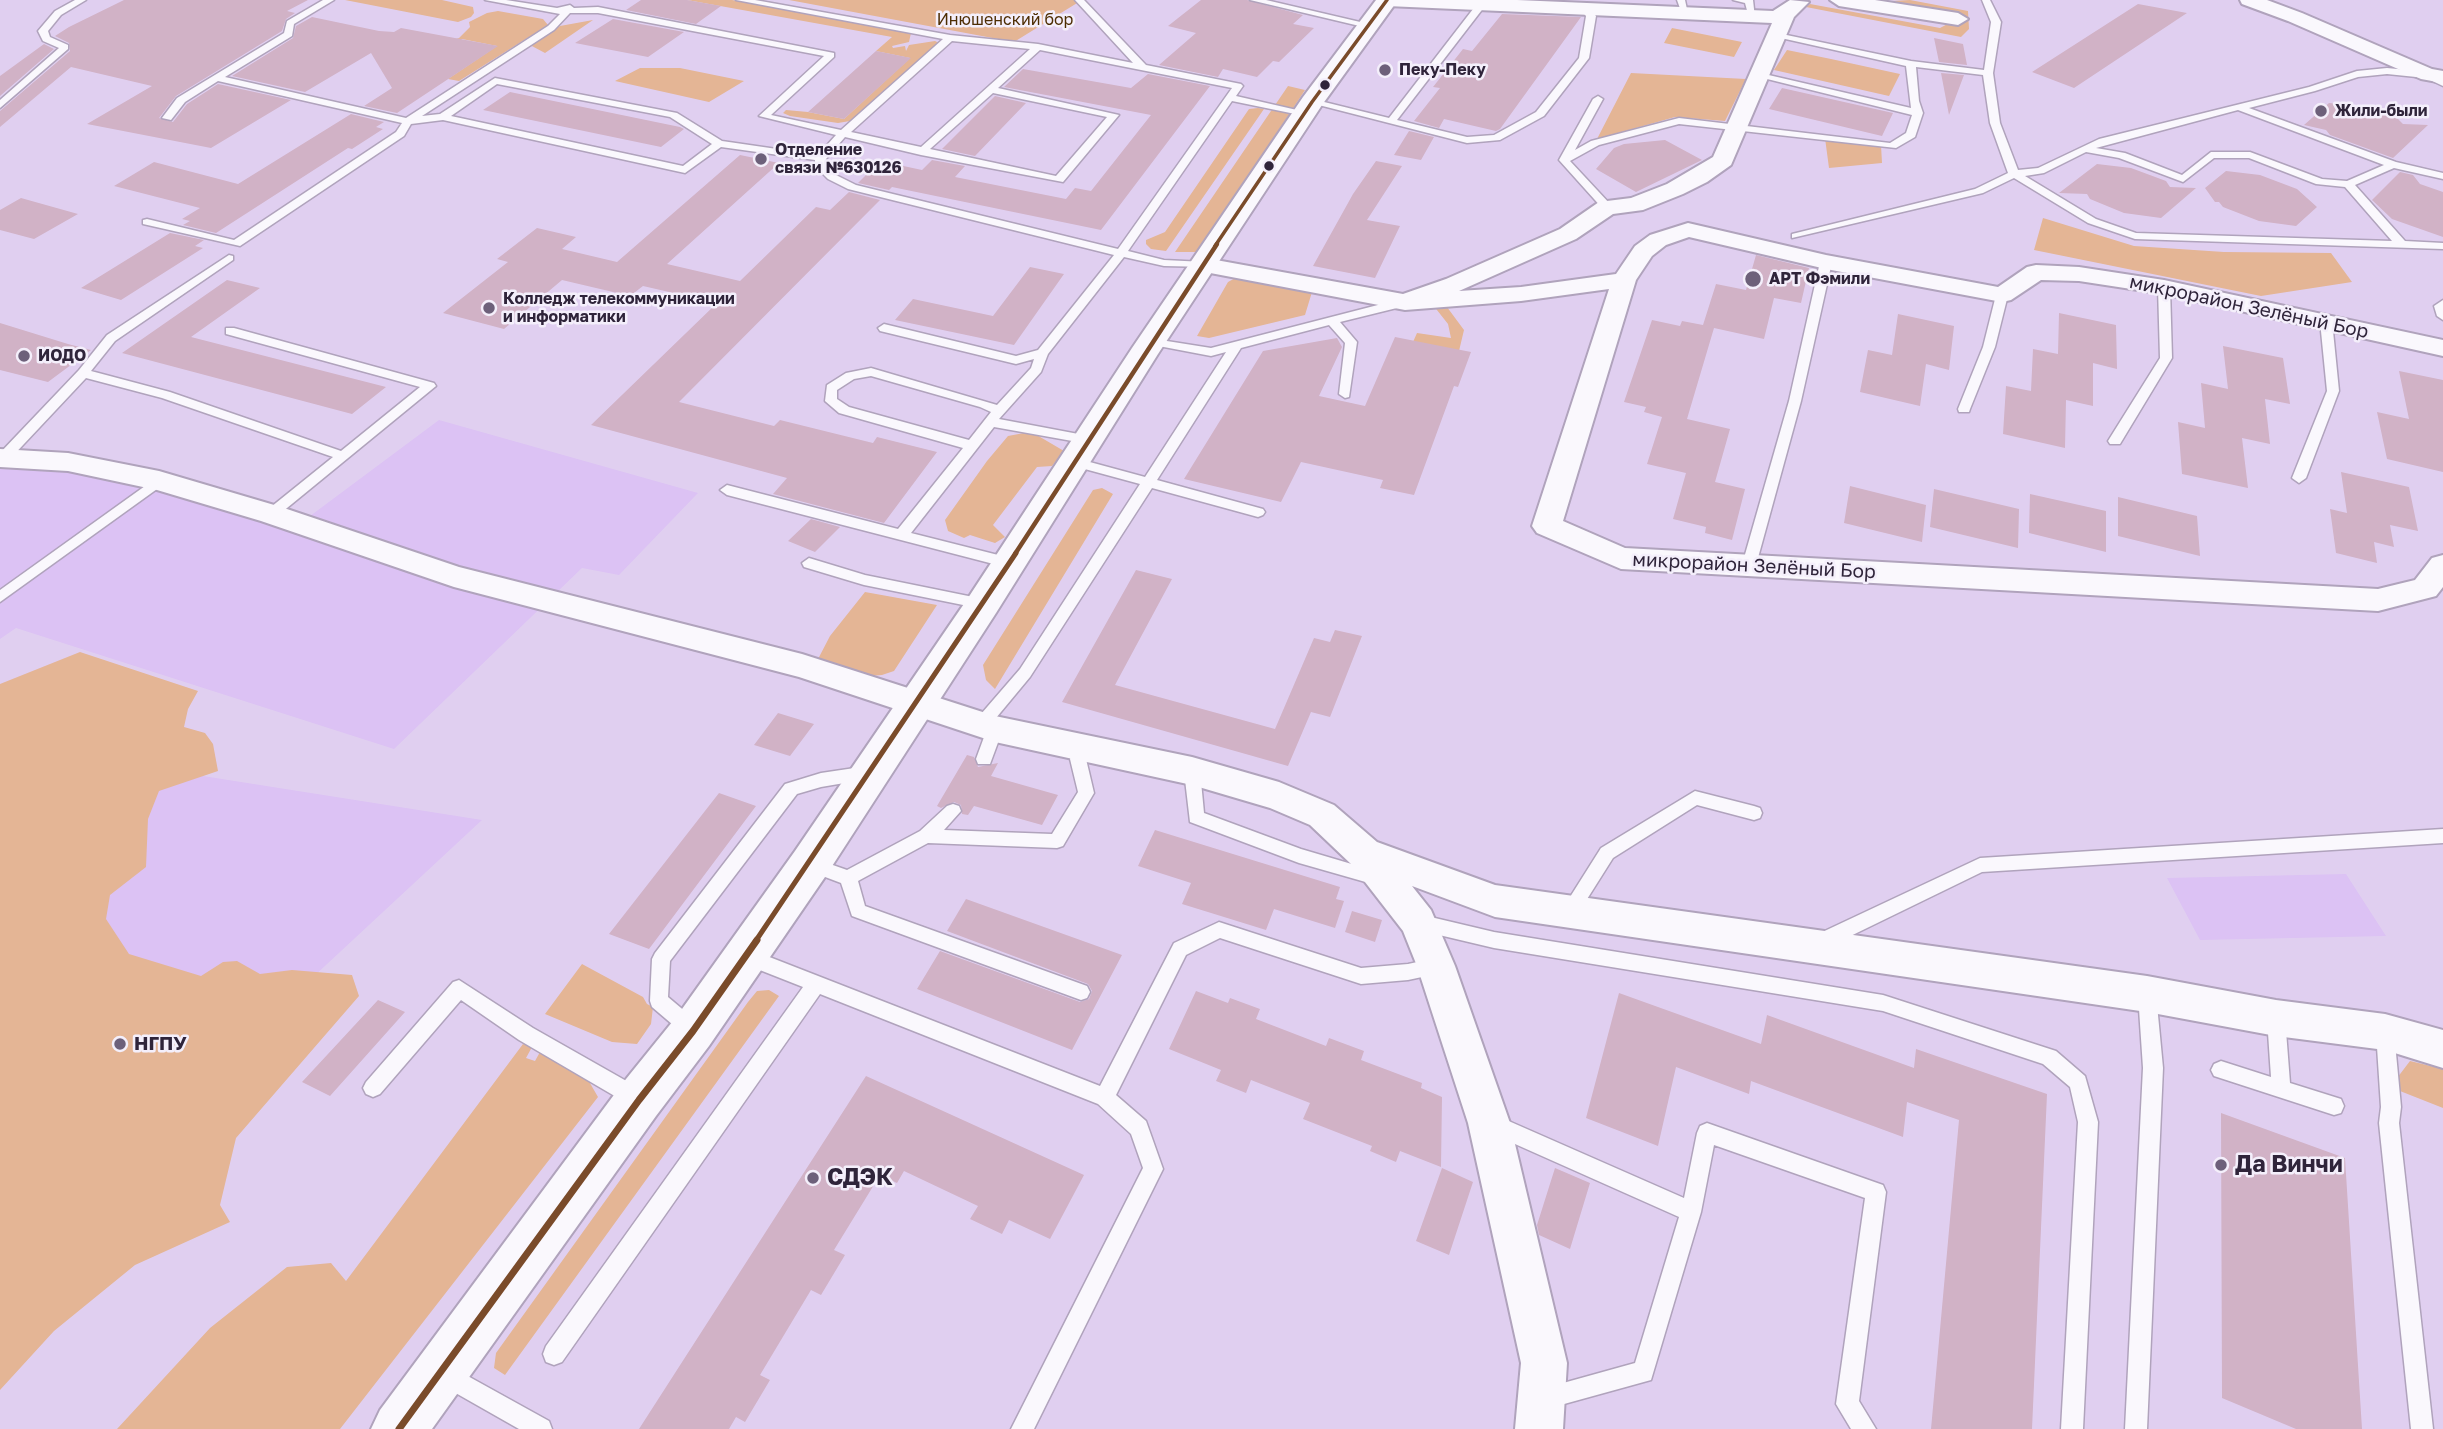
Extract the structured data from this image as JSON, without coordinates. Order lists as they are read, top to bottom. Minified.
{"streets":{"street":["микрорайон Зелёный Бор"]},"parks":["Инюшенский бор"],"places":["Пеку-Пеку","Жили-были","Отделение связи №630126","АРТ Фэмили","Колледж телекоммуникации и информатики","ИОДО","НГПУ","Да Винчи","СДЭК"]}
